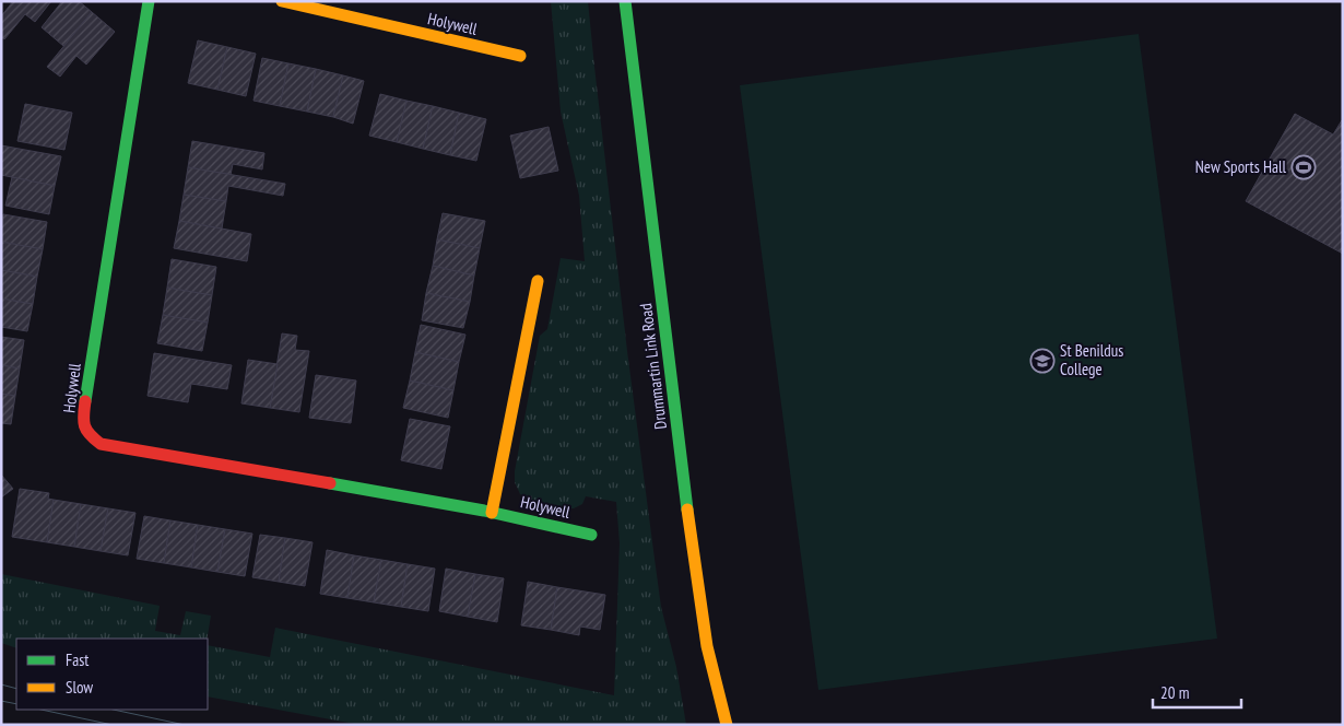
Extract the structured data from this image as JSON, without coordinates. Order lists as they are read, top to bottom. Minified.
{"streets":{"street":["Holywell","Drummartin Link Road"]},"places":{"sports":["New Sports Hall"],"school or university":["St Benildus College"]},"legend":["Fast","Slow"],"scale_bar":"20 m"}
